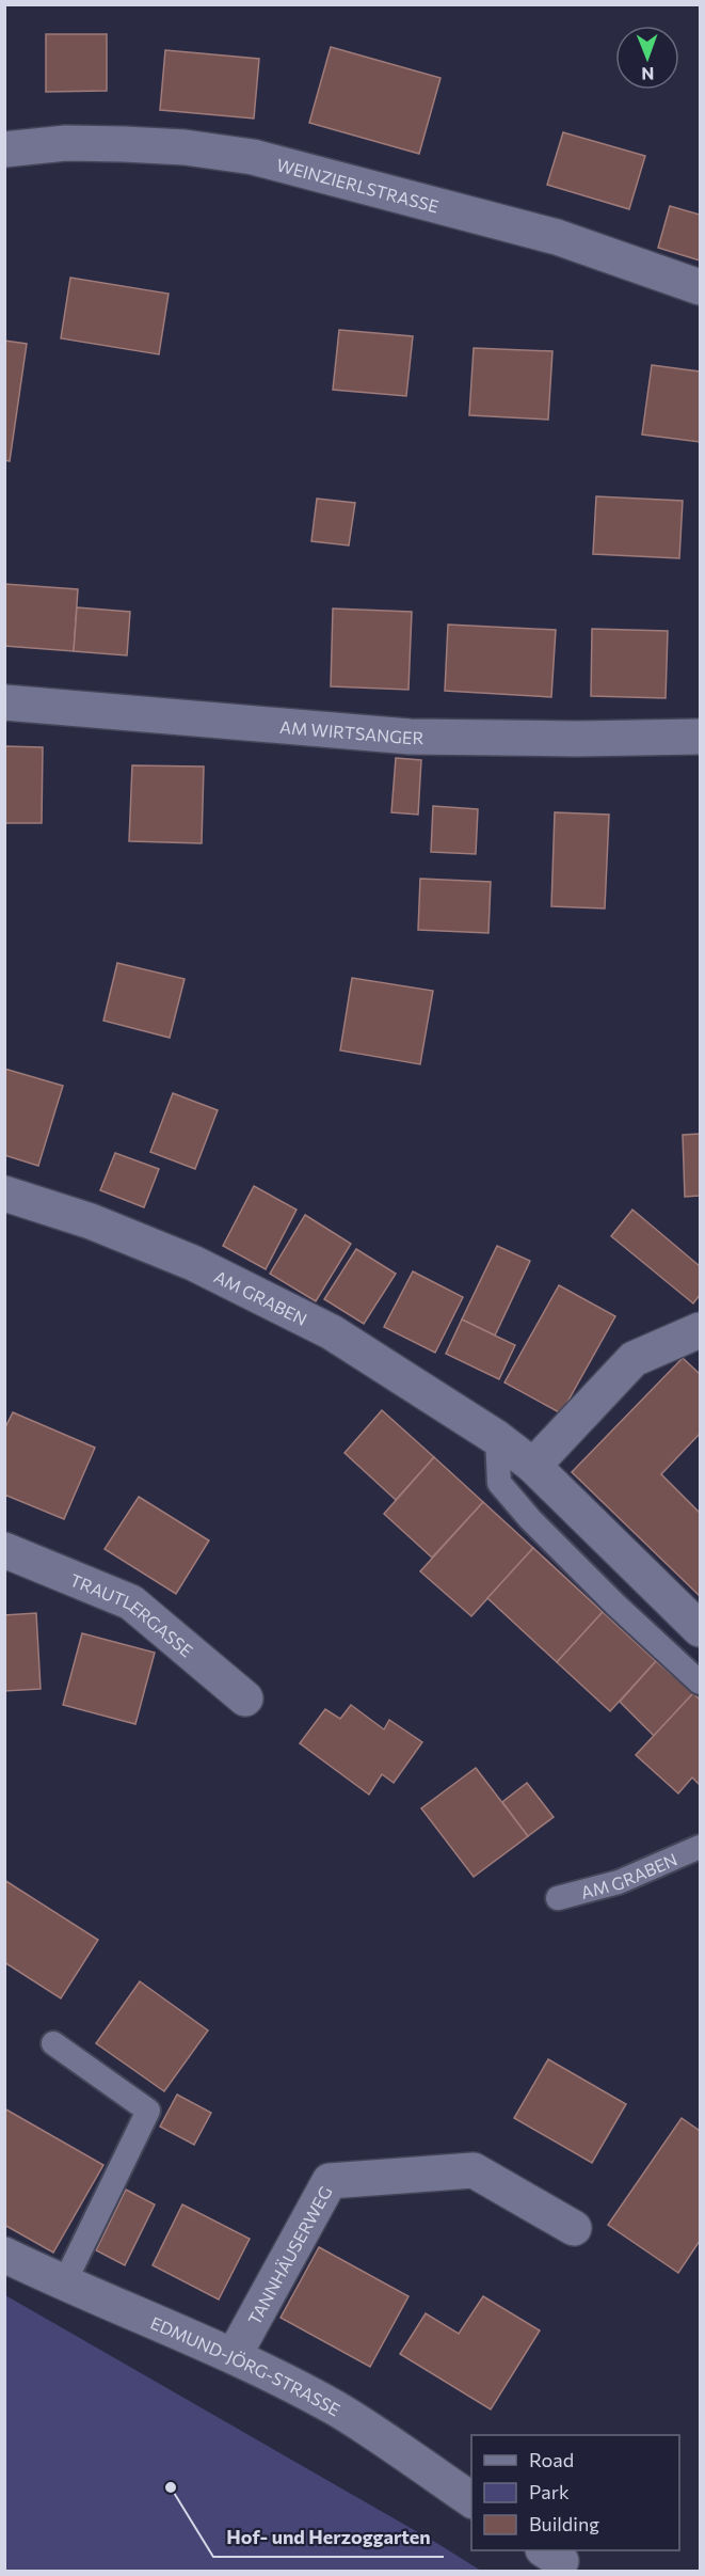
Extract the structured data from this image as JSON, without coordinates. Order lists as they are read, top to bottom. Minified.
{"streets":{"street":["WEINZIERLSTRASSE","AM WIRTSANGER","AM GRABEN","TRAUTLERGASSE","TANNHÄUSERWEG","EDMUND-JÖRG-STRASSE"]},"crossings":[["TANNHÄUSERWEG","EDMUND-JÖRG-STRASSE"]],"places":["Hof- und Herzoggarten"],"legend":["Road","Park","Building"],"north":"bottom"}
